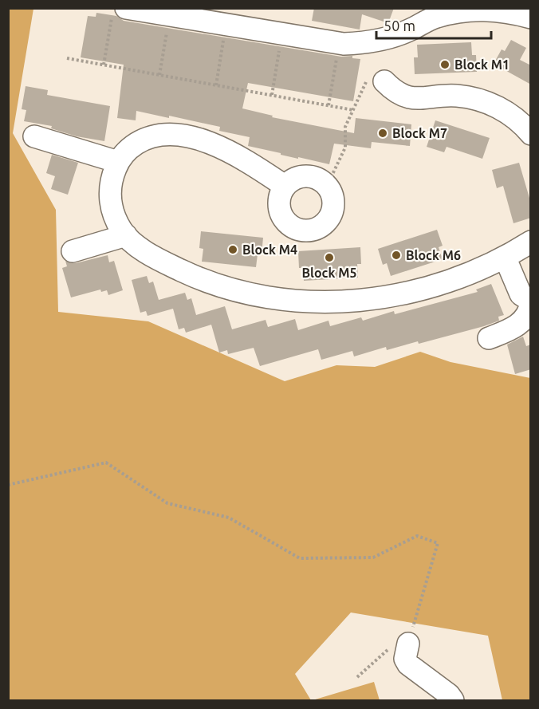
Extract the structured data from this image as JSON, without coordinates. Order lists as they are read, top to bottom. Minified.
{"places":["Block M1","Block M7","Block M4","Block M6","Block M5"],"scale_bar":"50 m"}
